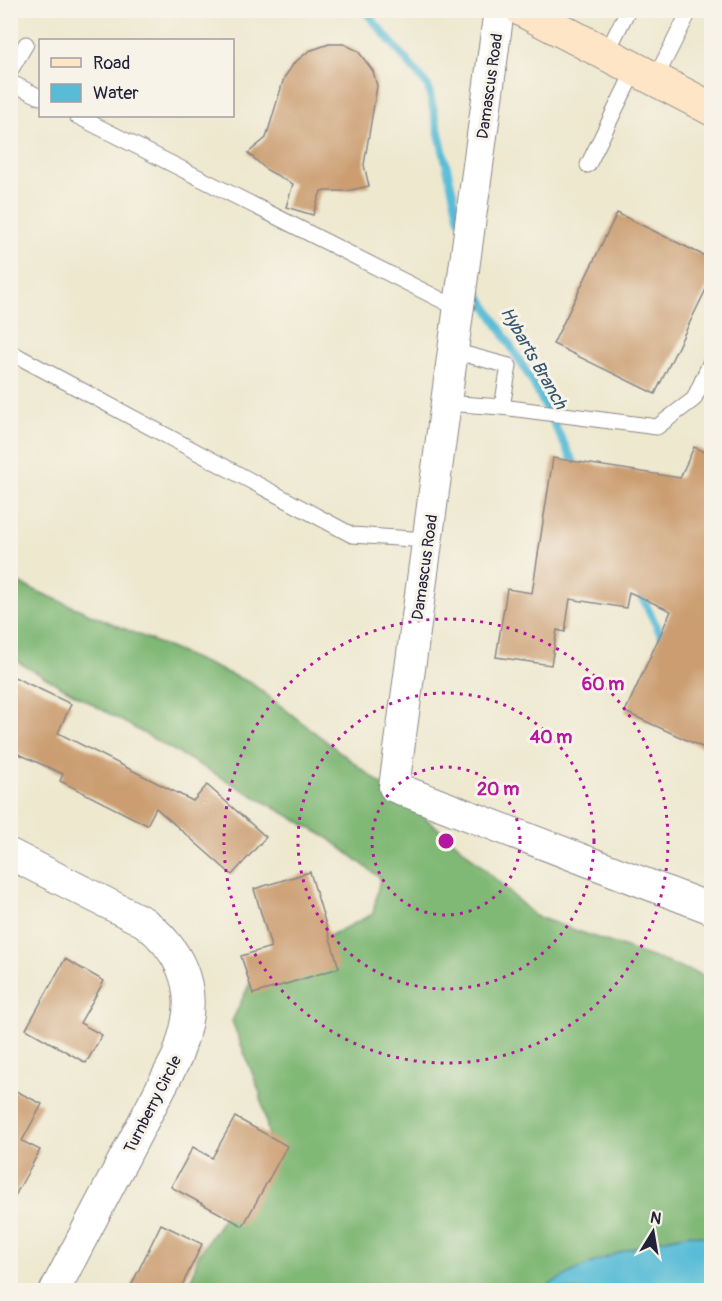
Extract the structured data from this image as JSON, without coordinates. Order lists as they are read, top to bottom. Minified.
{"streets":{"street":["Damascus Road","Turnberry Circle"]},"water":["Hybarts Branch"],"legend":["Road","Water"],"north":"top","rings":["60 m","40 m","20 m"]}
